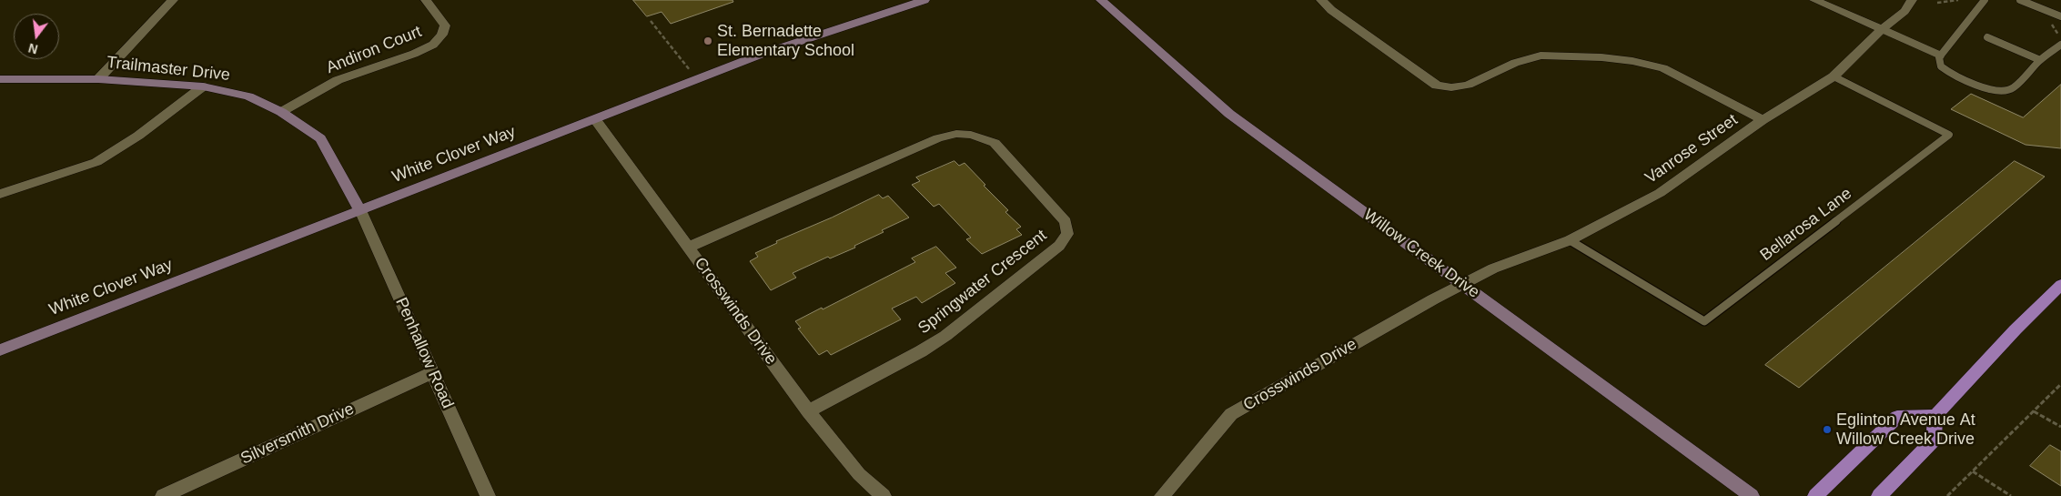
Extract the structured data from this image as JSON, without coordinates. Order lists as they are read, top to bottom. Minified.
{"streets":{"street":["Andiron Court","Trailmaster Drive","Vanrose Street","White Clover Way","Willow Creek Drive","Springwater Crescent","Crosswinds Drive","Penhallow Road","Silversmith Drive"],"lane":["Bellarosa Lane"]},"crossings":[["Andiron Court","Trailmaster Drive"],["Trailmaster Drive","White Clover Way"],["Trailmaster Drive","Penhallow Road"],["Vanrose Street","Bellarosa Lane"],["Vanrose Street","Willow Creek Drive"],["Vanrose Street","Crosswinds Drive"],["White Clover Way","Crosswinds Drive"],["White Clover Way","Penhallow Road"],["Willow Creek Drive","Crosswinds Drive"],["Springwater Crescent","Crosswinds Drive"],["Penhallow Road","Silversmith Drive"]],"places":["St. Bernadette Elementary School","Eglinton Avenue At Willow Creek Drive"],"north":"bottom"}
